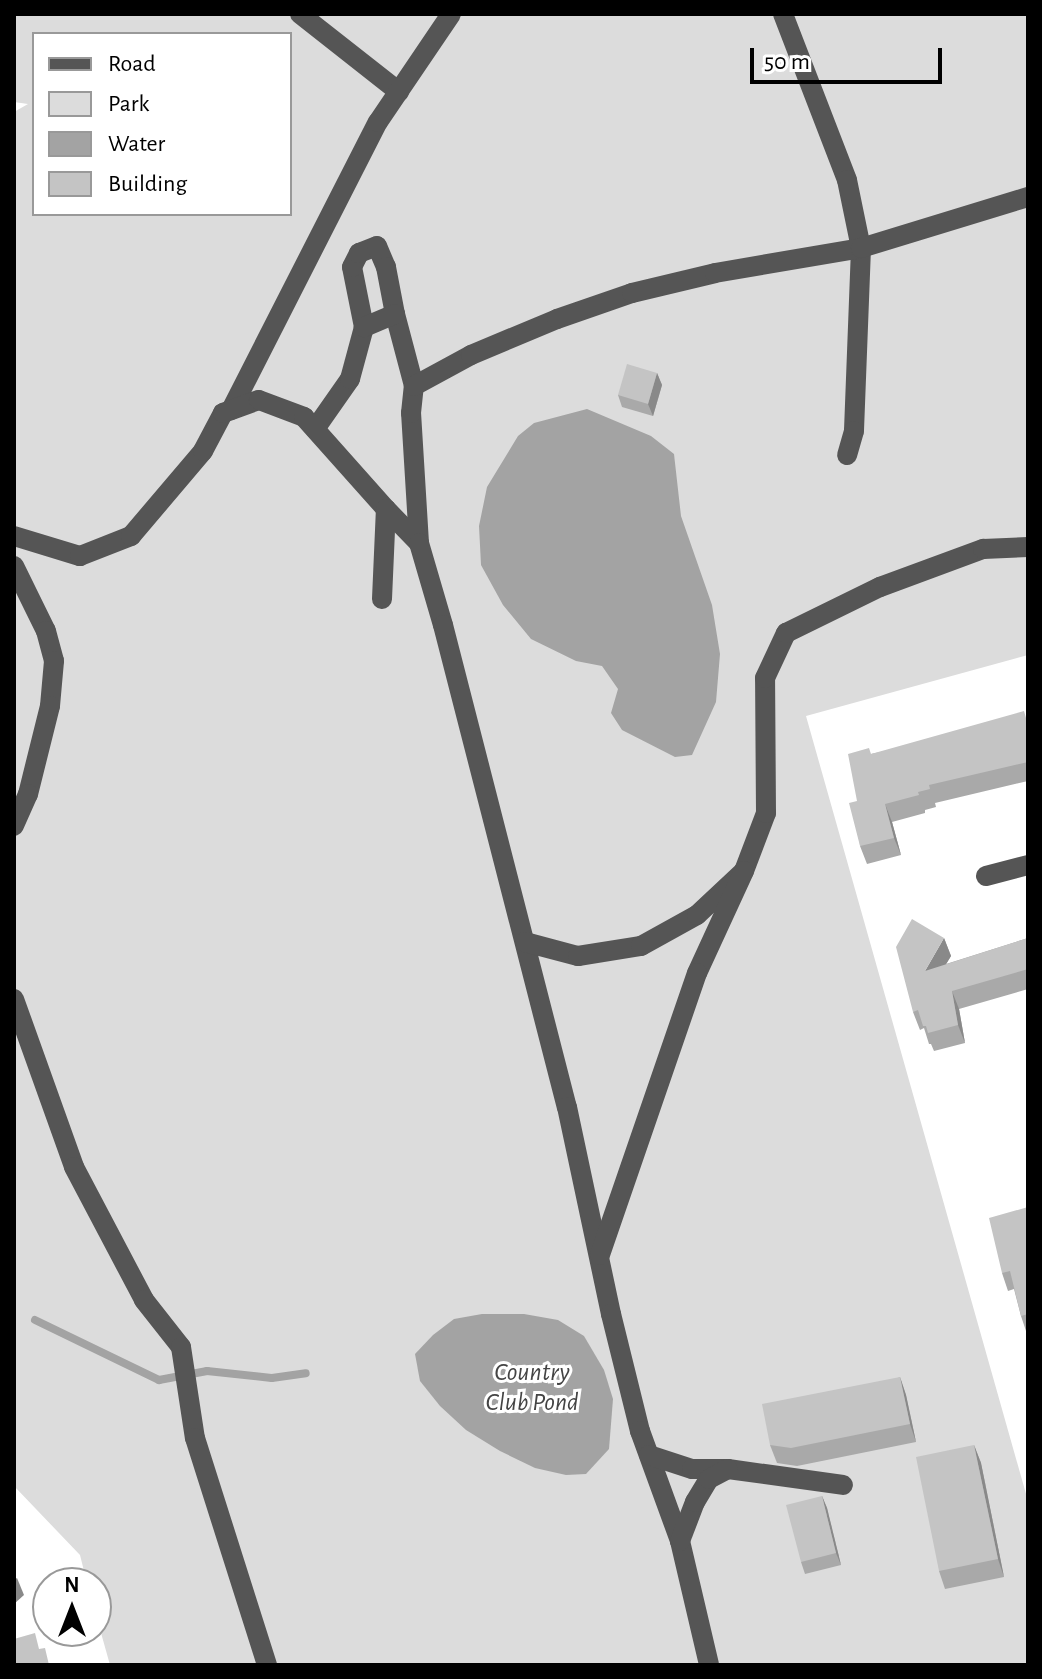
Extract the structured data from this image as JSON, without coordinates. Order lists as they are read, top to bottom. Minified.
{"water":["Country Club Pond"],"legend":["Road","Park","Water","Building"],"scale_bar":"50 m","north":"top"}
